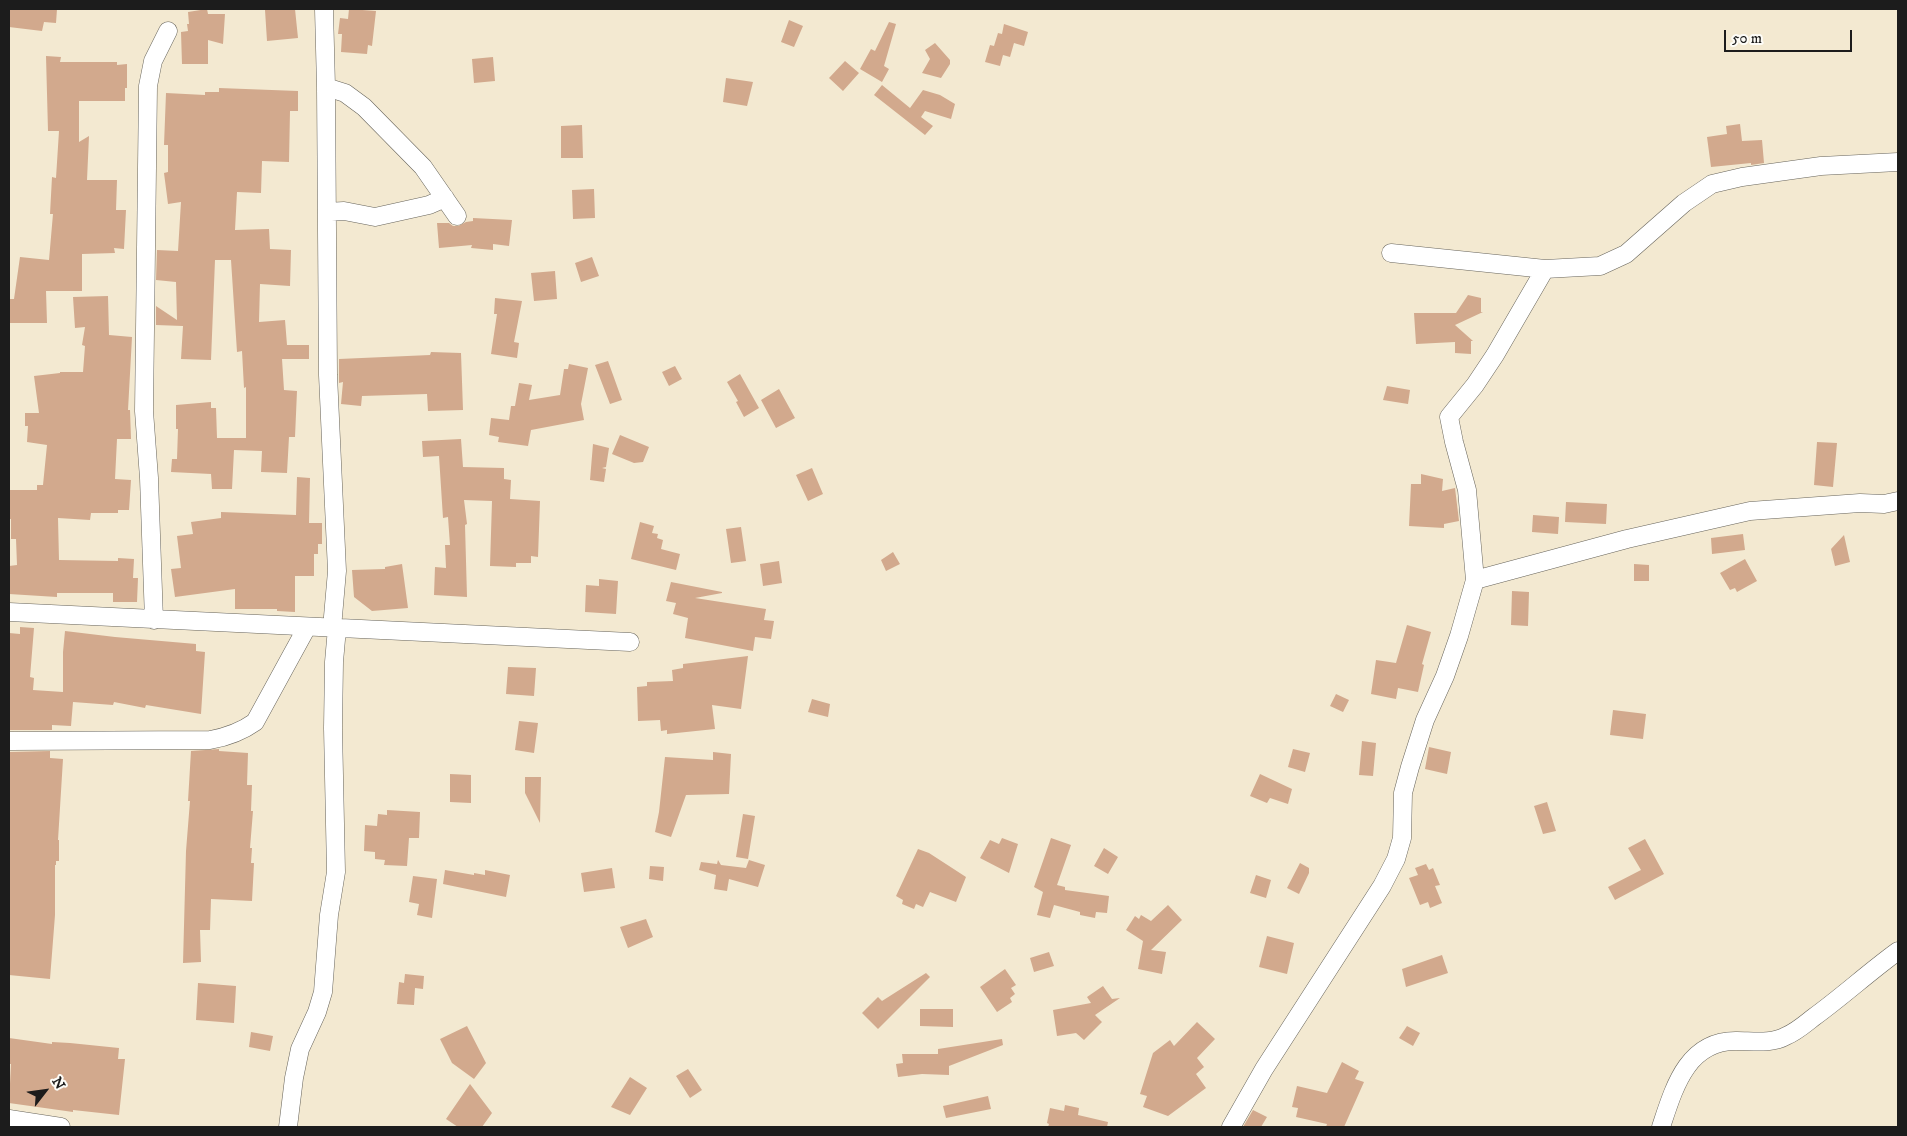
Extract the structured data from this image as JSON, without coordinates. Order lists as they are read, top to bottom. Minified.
{"scale_bar":"50 m","north":"top right"}
